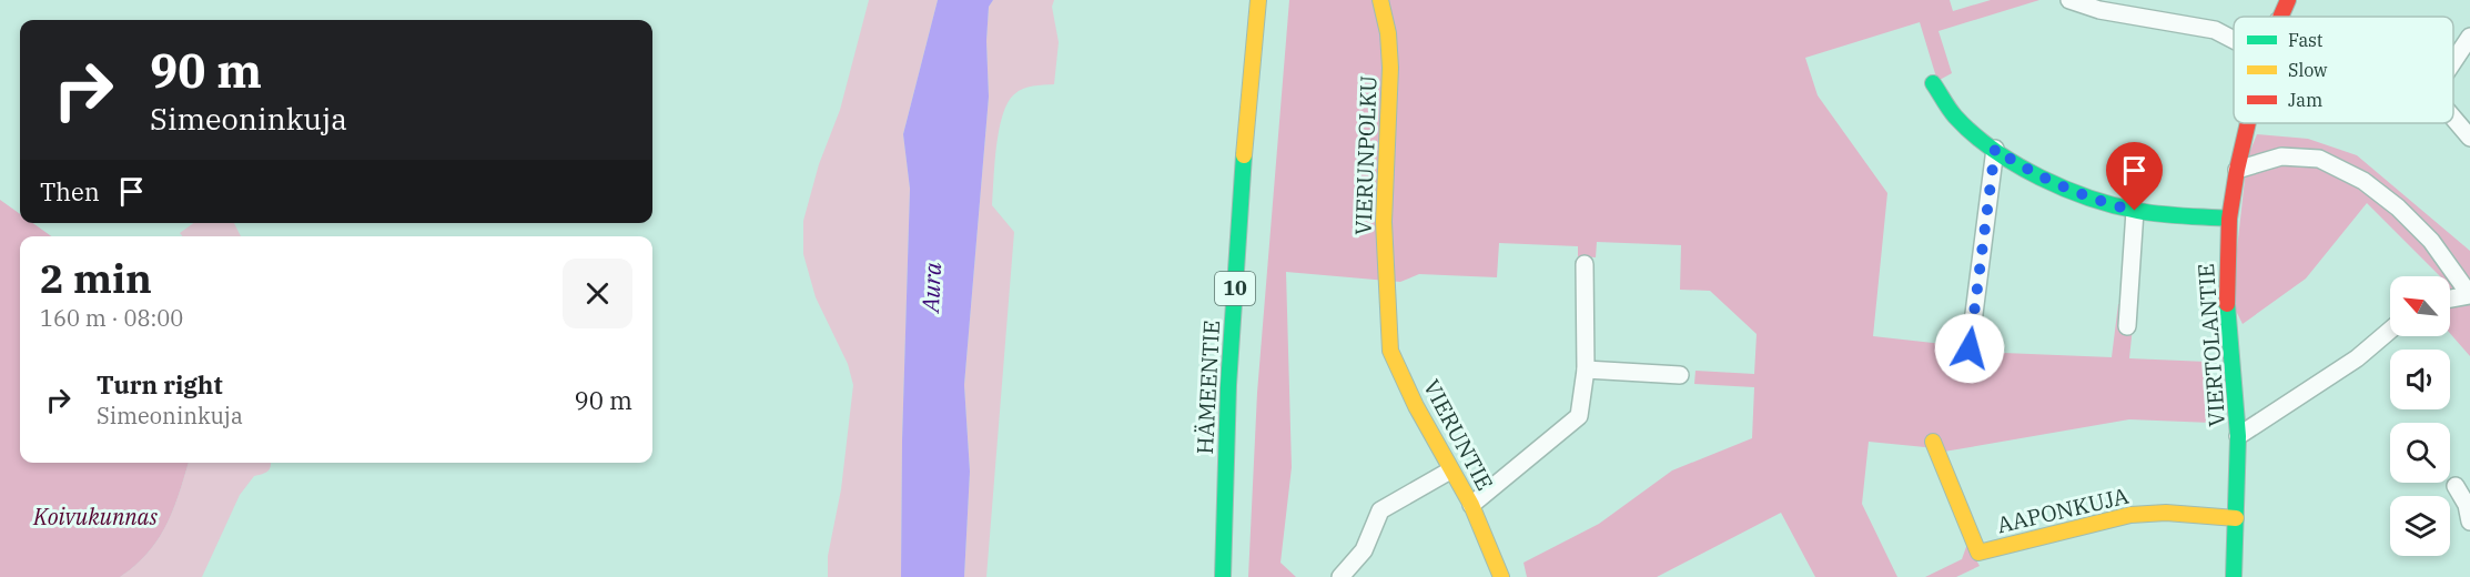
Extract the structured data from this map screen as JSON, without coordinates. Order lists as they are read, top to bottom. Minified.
{"streets":{"main road":["VIERUNPOLKU","10","VIERTOLANTIE","HÄMEENTIE","VIERUNTIE","AAPONKUJA"]},"crossings":[["VIERUNPOLKU","VIERUNTIE"],["VIERTOLANTIE","AAPONKUJA"]],"water":["Aura"],"parks":["Koivukunnas"],"legend":["Fast","Slow","Jam"],"north":"top left","page":{"turn":["90 m","Simeoninkuja"],"then":"Then","heading":["2 min","160 m · 08:00"],"list":[{"name":"Turn right","note":"Simeoninkuja","value":"90 m"}]}}
